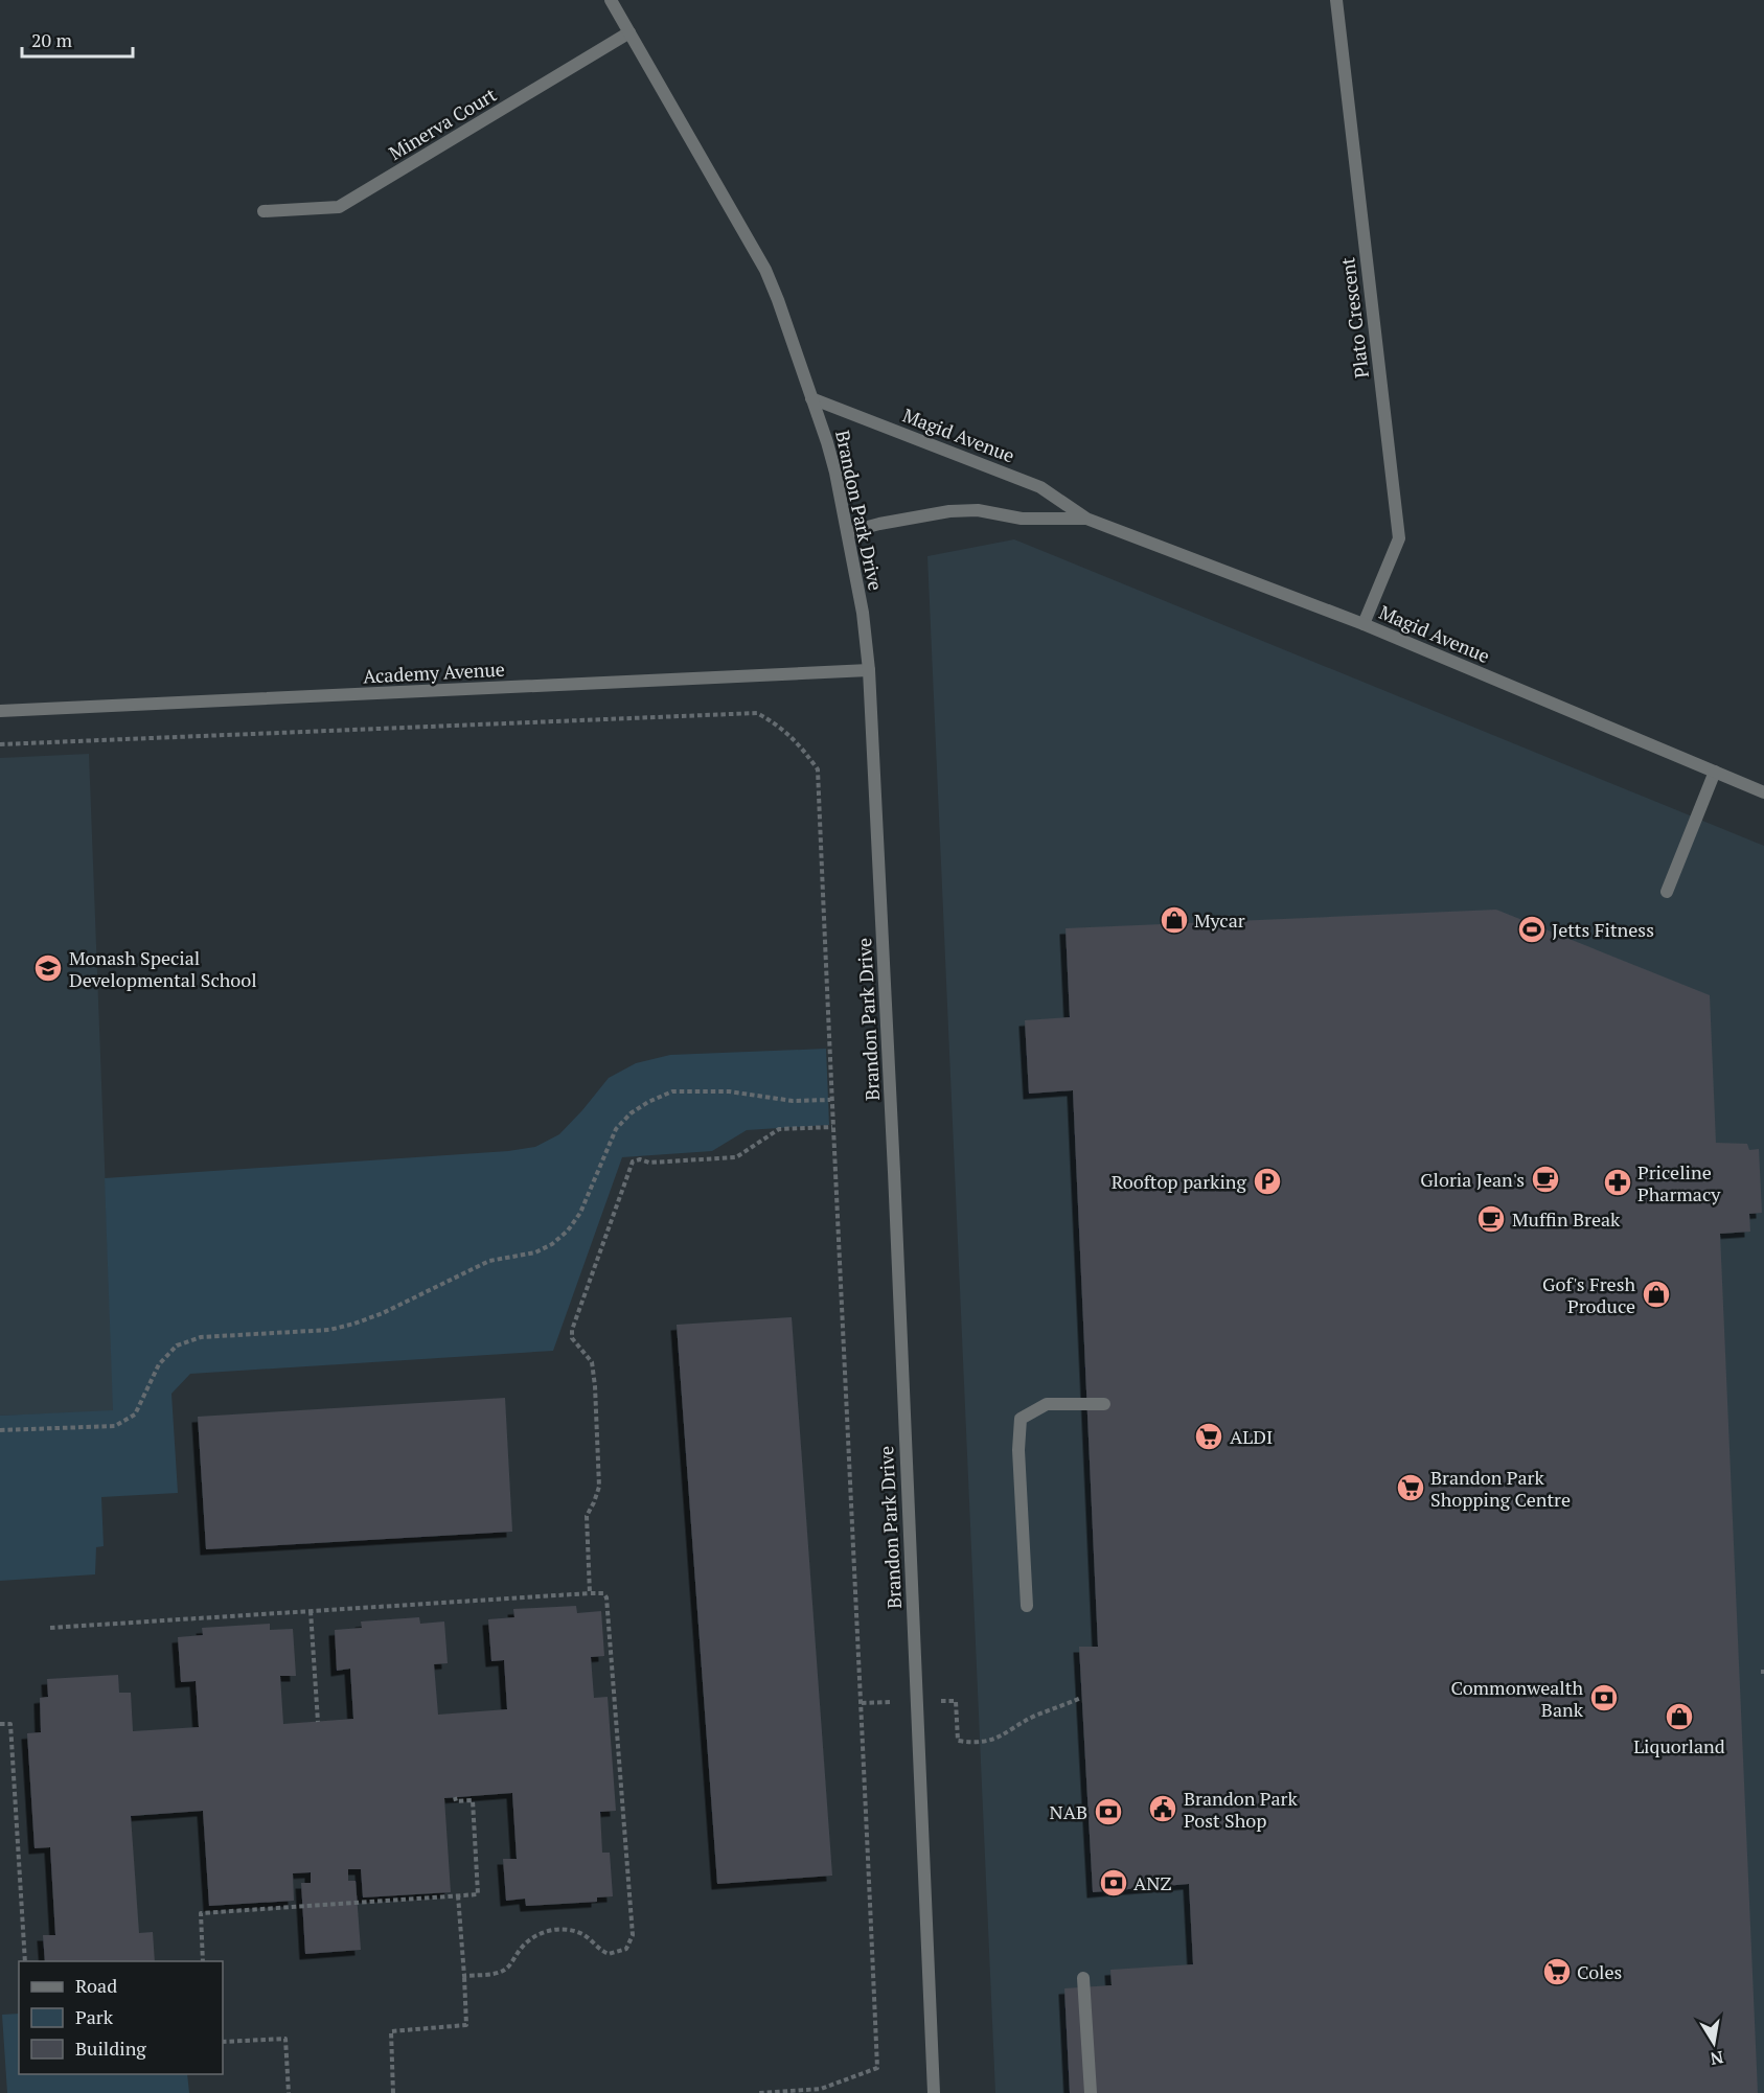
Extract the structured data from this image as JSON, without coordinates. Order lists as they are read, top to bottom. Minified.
{"streets":{"street":["Minerva Court","Plato Crescent","Magid Avenue","Brandon Park Drive","Academy Avenue"]},"crossings":[["Minerva Court","Brandon Park Drive"],["Plato Crescent","Magid Avenue"],["Magid Avenue","Brandon Park Drive"],["Brandon Park Drive","Academy Avenue"]],"places":{"shop":["Mycar","Gof's Fresh Produce","Liquorland"],"sports":["Jetts Fitness"],"school or university":["Monash Special Developmental School"],"cafe":["Gloria Jean's","Muffin Break"],"parking":["Rooftop parking"],"pharmacy":["Priceline Pharmacy"],"supermarket":["ALDI","Brandon Park Shopping Centre","Coles"],"bank":["Commonwealth Bank","NAB","ANZ"],"public building":["Brandon Park Post Shop"]},"legend":["Road","Park","Building"],"scale_bar":"20 m","north":"bottom"}
